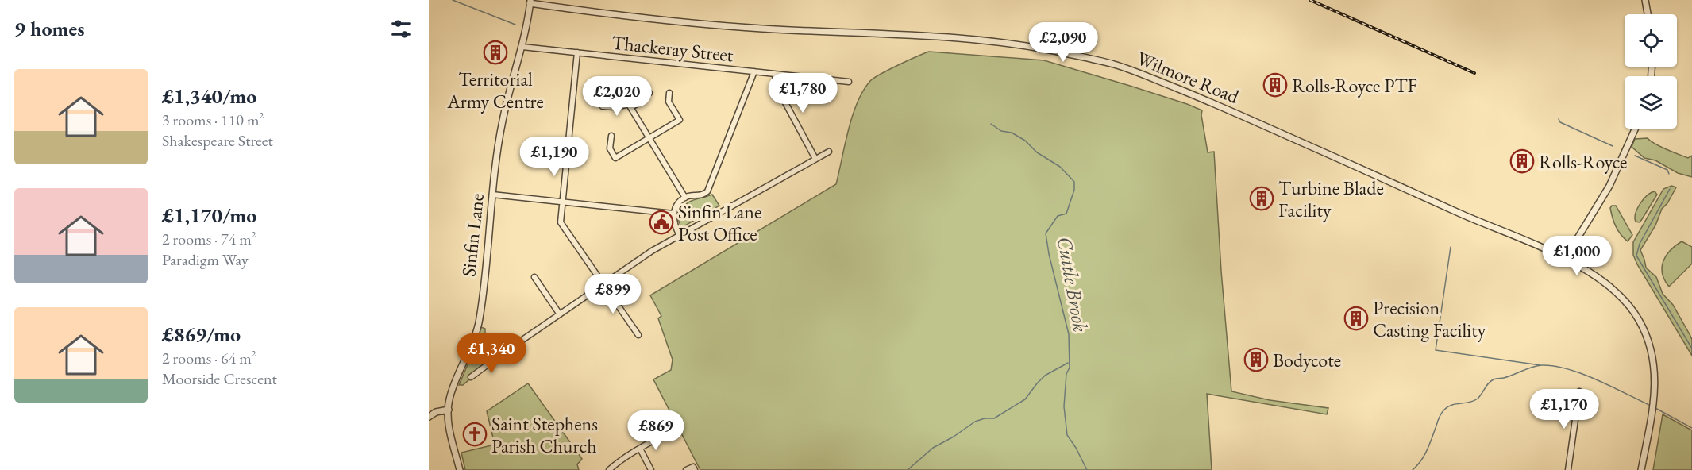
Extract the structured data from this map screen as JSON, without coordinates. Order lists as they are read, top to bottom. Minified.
{"streets":{"street":["Thackeray Street","Wilmore Road","Sinfin Lane"]},"crossings":[["Thackeray Street","Sinfin Lane"],["Wilmore Road","Sinfin Lane"]],"water":["Cuttle Brook"],"places":{"building":["Territorial Army Centre","Rolls-Royce PTF","Rolls-Royce","Turbine Blade Facility","Precision Casting Facility","Bodycote"],"public building":["Sinfin Lane Post Office"],"church":["Saint Stephens Parish Church"]},"page":{"heading":"9 homes","price":["£2,090","£1,780","£2,020","£1,190","£1,000","£899","£1,340","£1,170","£869"],"list":[{"name":"£1,340/mo","note":"3 rooms · 110 m² · Shakespeare Street"},{"name":"£1,170/mo","note":"2 rooms · 74 m² · Paradigm Way"},{"name":"£869/mo","note":"2 rooms · 64 m² · Moorside Crescent"}]}}
